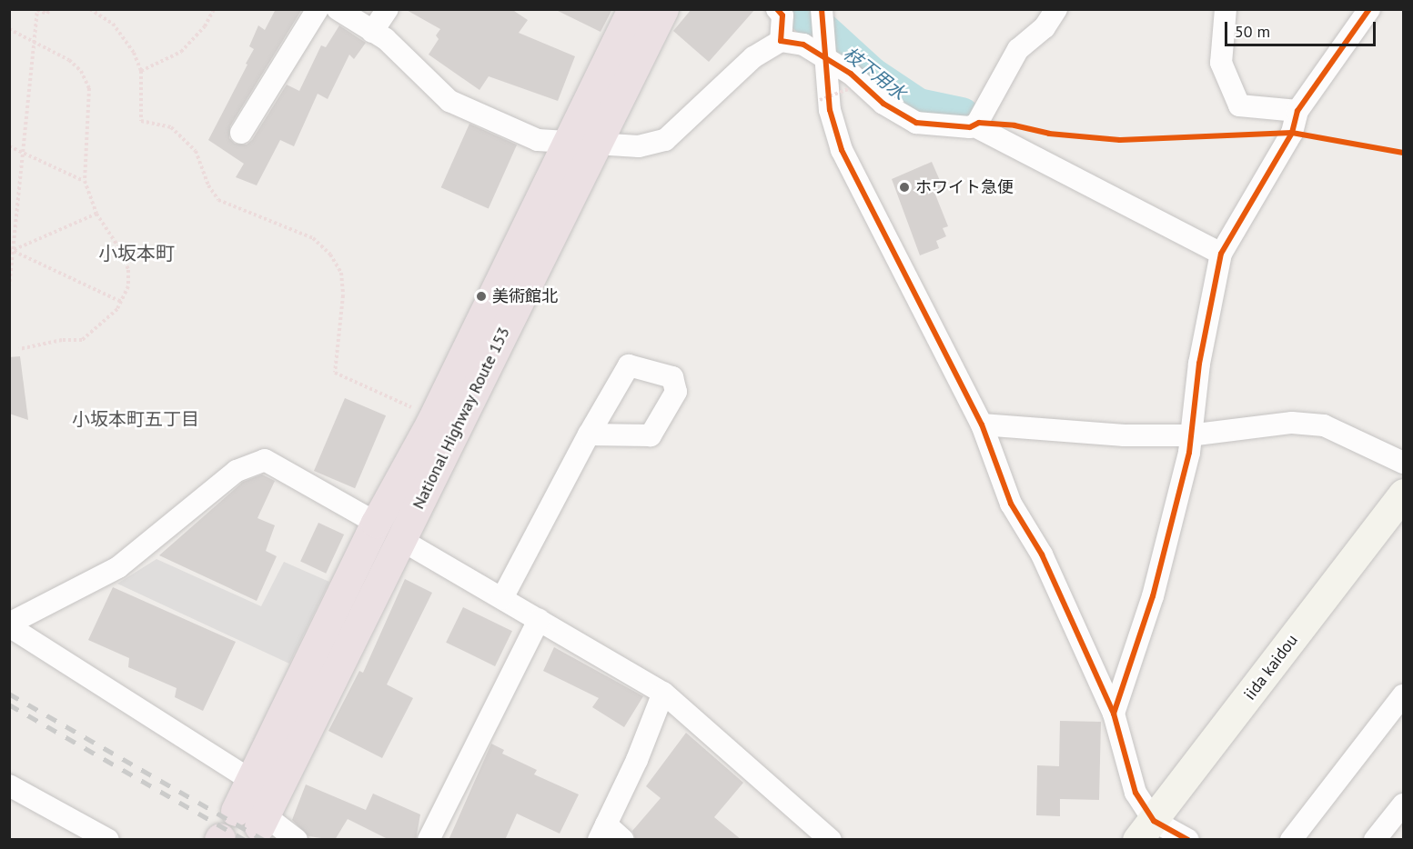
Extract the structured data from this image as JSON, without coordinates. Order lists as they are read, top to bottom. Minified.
{"streets":{"highway":["National Highway Route 153"],"main road":["iida kaidou"]},"districts":["小坂本町","小坂本町五丁目"],"water":["枝下用水"],"places":["ホワイト急便","美術館北"],"scale_bar":"50 m"}
